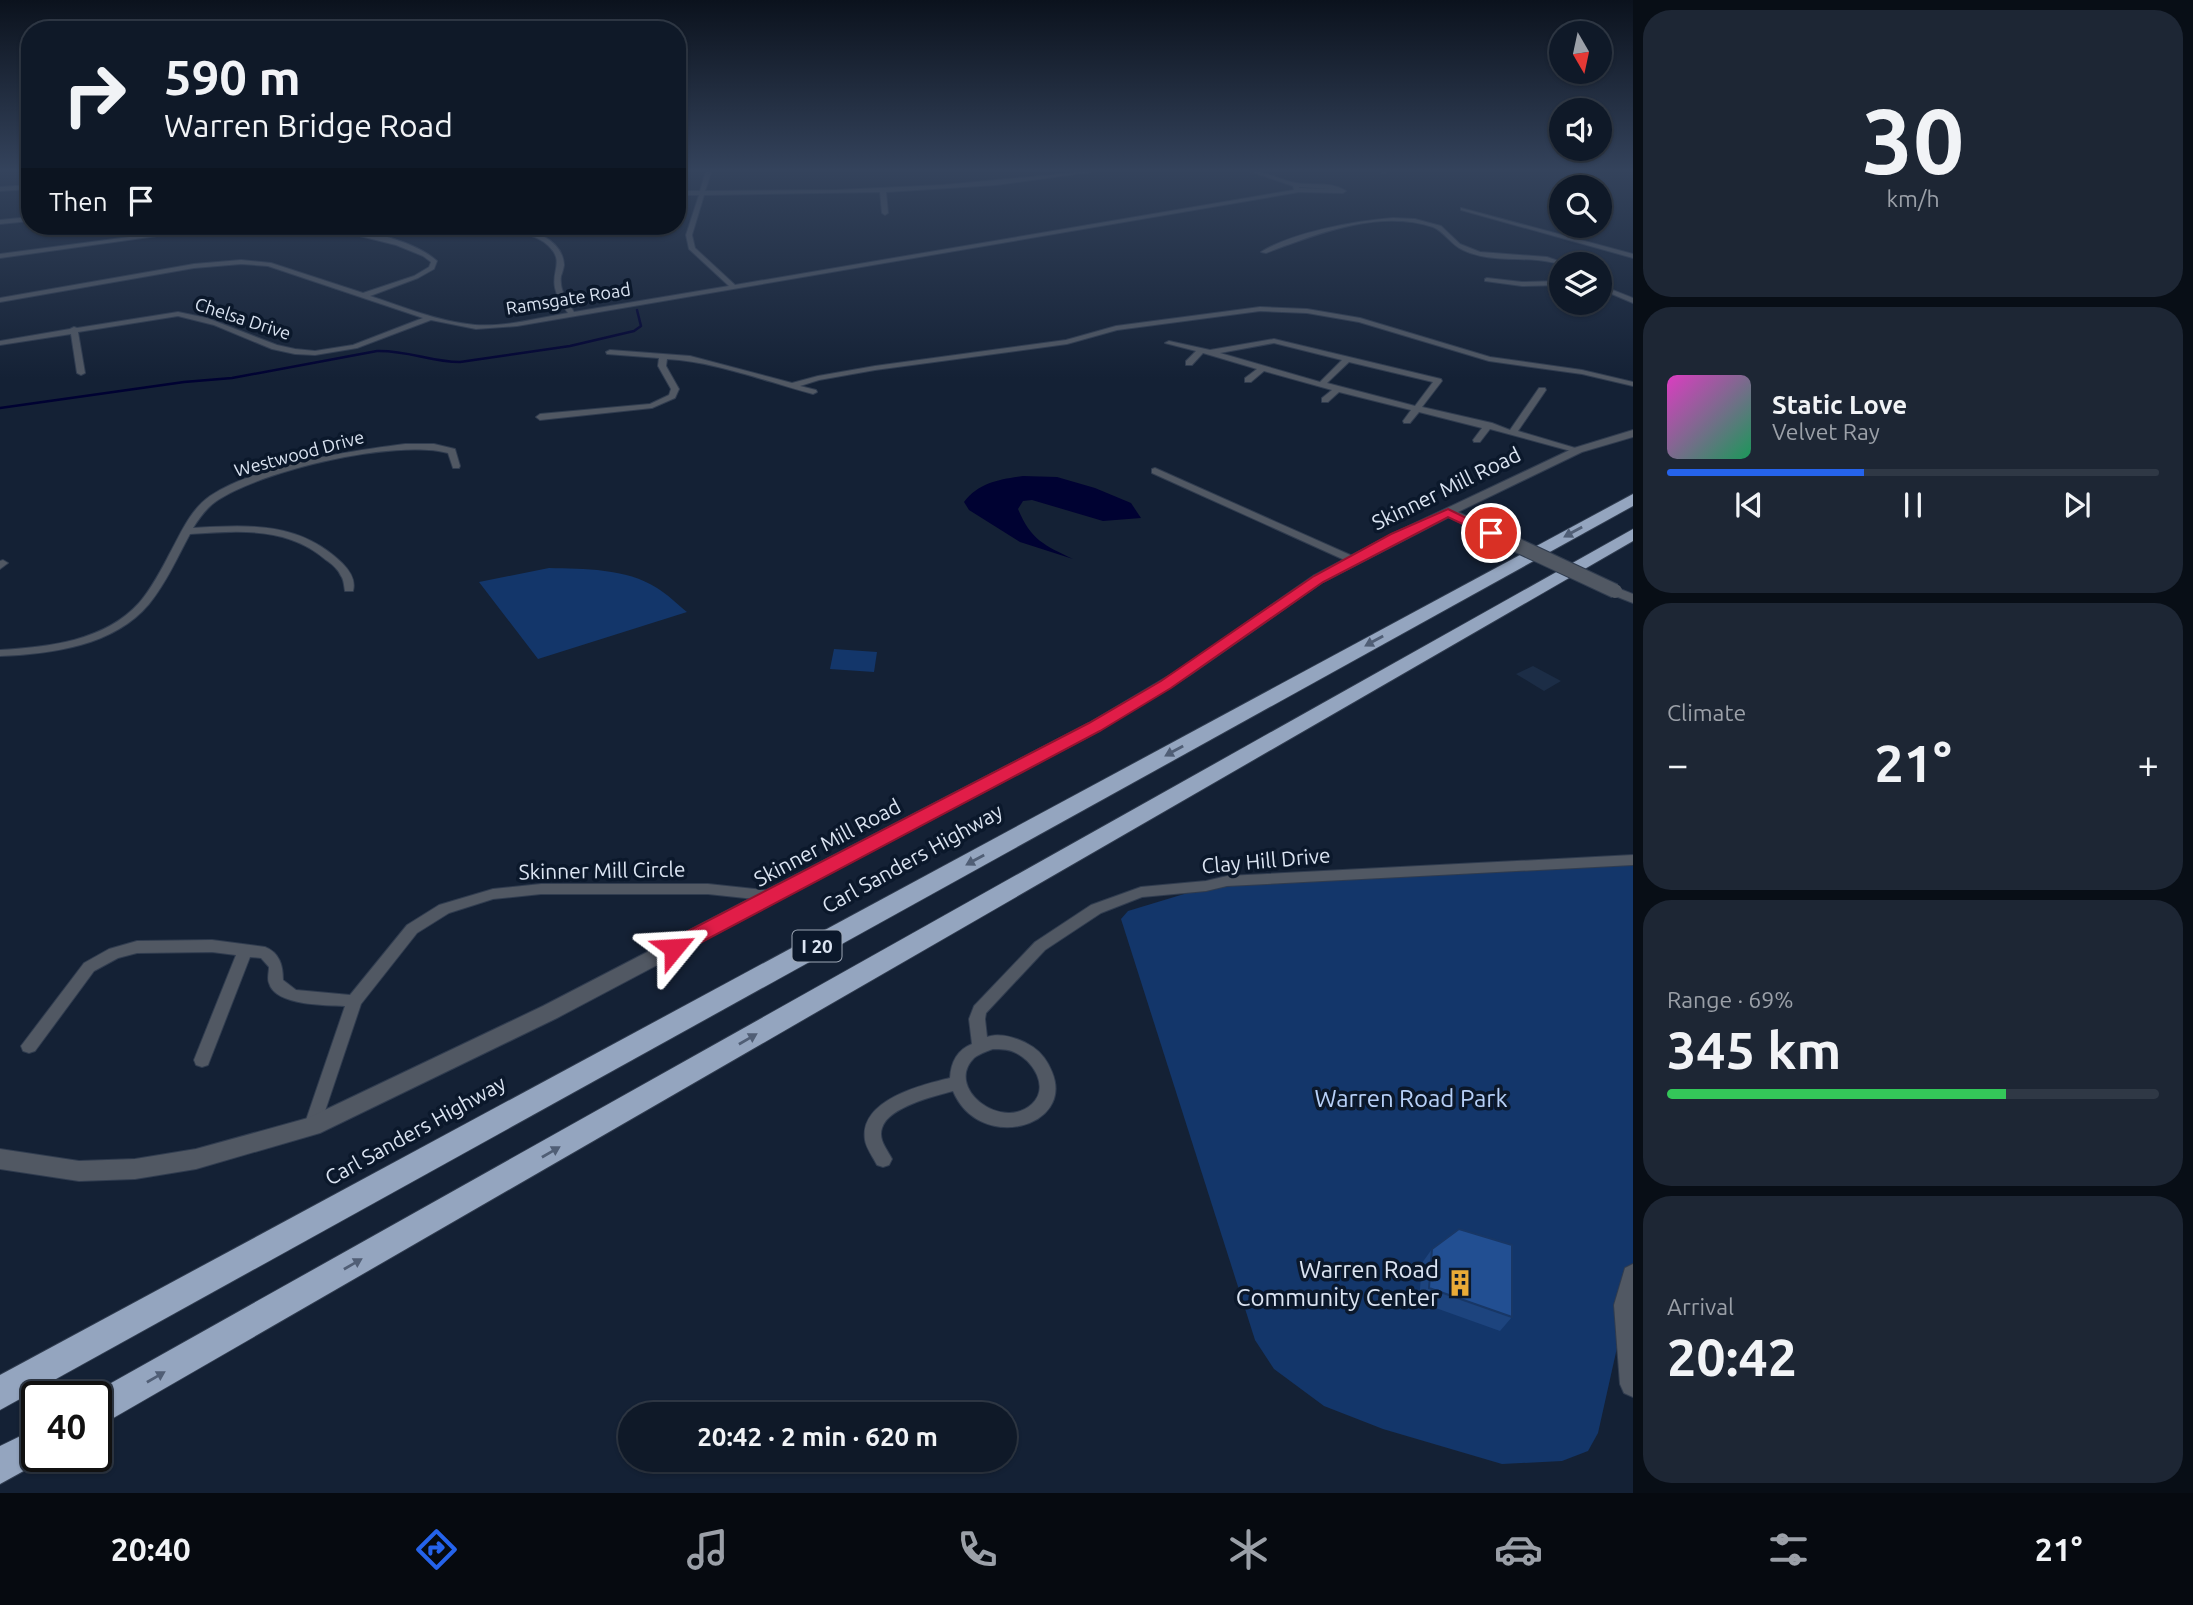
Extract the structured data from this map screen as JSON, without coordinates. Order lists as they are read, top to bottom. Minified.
{"streets":{"highway":["Carl Sanders Highway","I 20"],"street":["Ramsgate Road","Chelsa Drive","Westwood Drive","Skinner Mill Road","Clay Hill Drive","Skinner Mill Circle"]},"crossings":[["Ramsgate Road","Chelsa Drive"],["Skinner Mill Road","Skinner Mill Circle"]],"parks":["Warren Road Park"],"places":{"building":["Warren Road Community Center"]},"north":"bottom","page":{"tile":[["30","km/h"],"Climate",["Range · 69%","345 km"],["Arrival","20:42"]],"turn":["590 m","Warren Bridge Road"],"then":"Then","song":["Static Love","Velvet Ray"],"heat":["−","21°","+"],"limit":"40","trip":"20:42 · 2 min · 620 m","tabs":["20:40","21°"]}}
